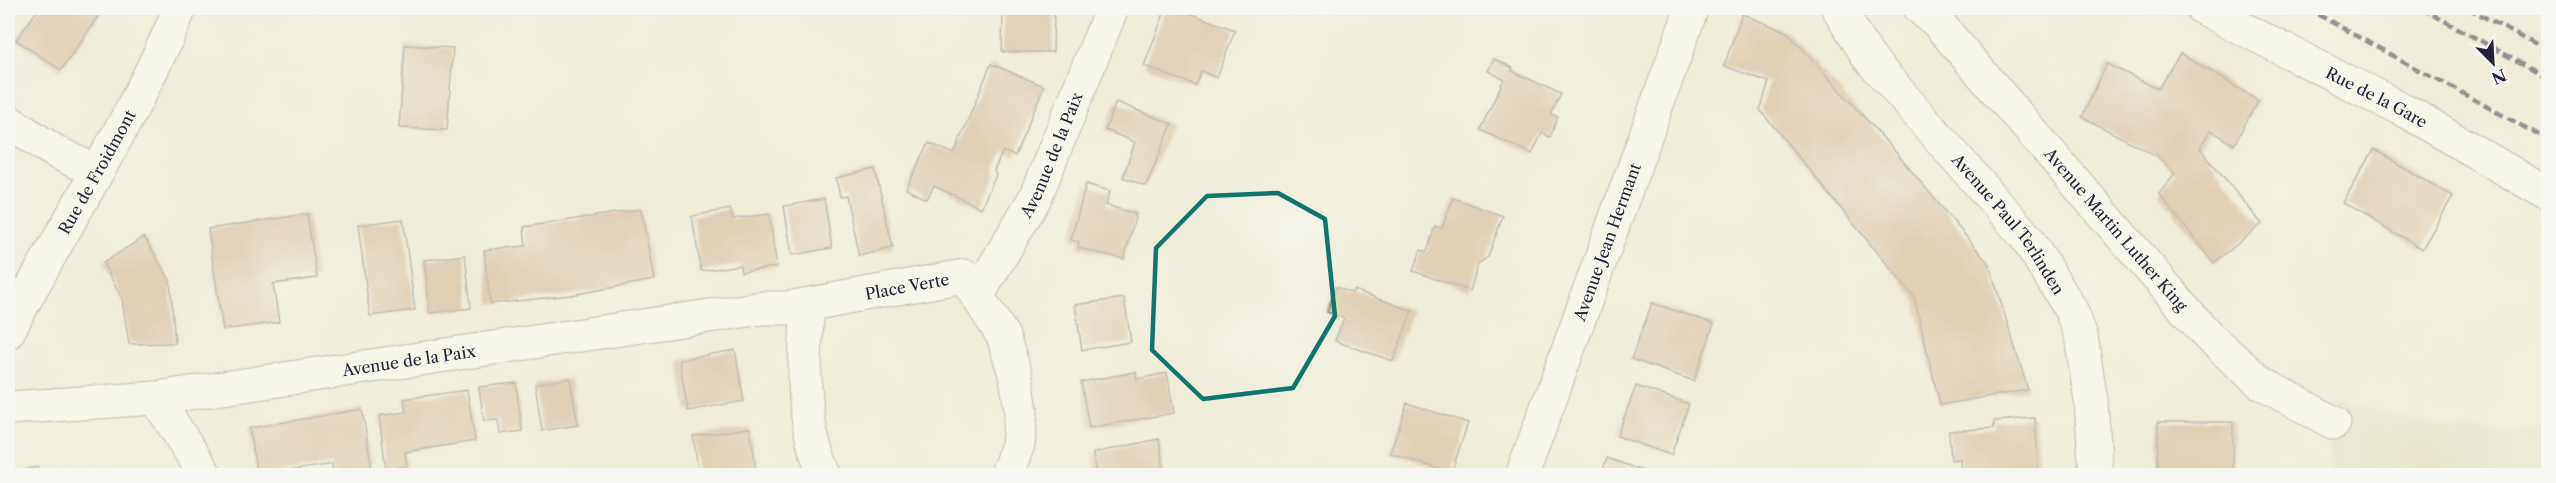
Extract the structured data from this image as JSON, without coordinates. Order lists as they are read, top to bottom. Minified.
{"streets":{"street":["Rue de la Gare","Avenue de la Paix","Rue de Froidmont","Avenue Paul Terlinden","Avenue Martin Luther King","Avenue Jean Hermant","Place Verte"]},"crossings":[["Avenue de la Paix","Place Verte"]],"north":"bottom right"}
